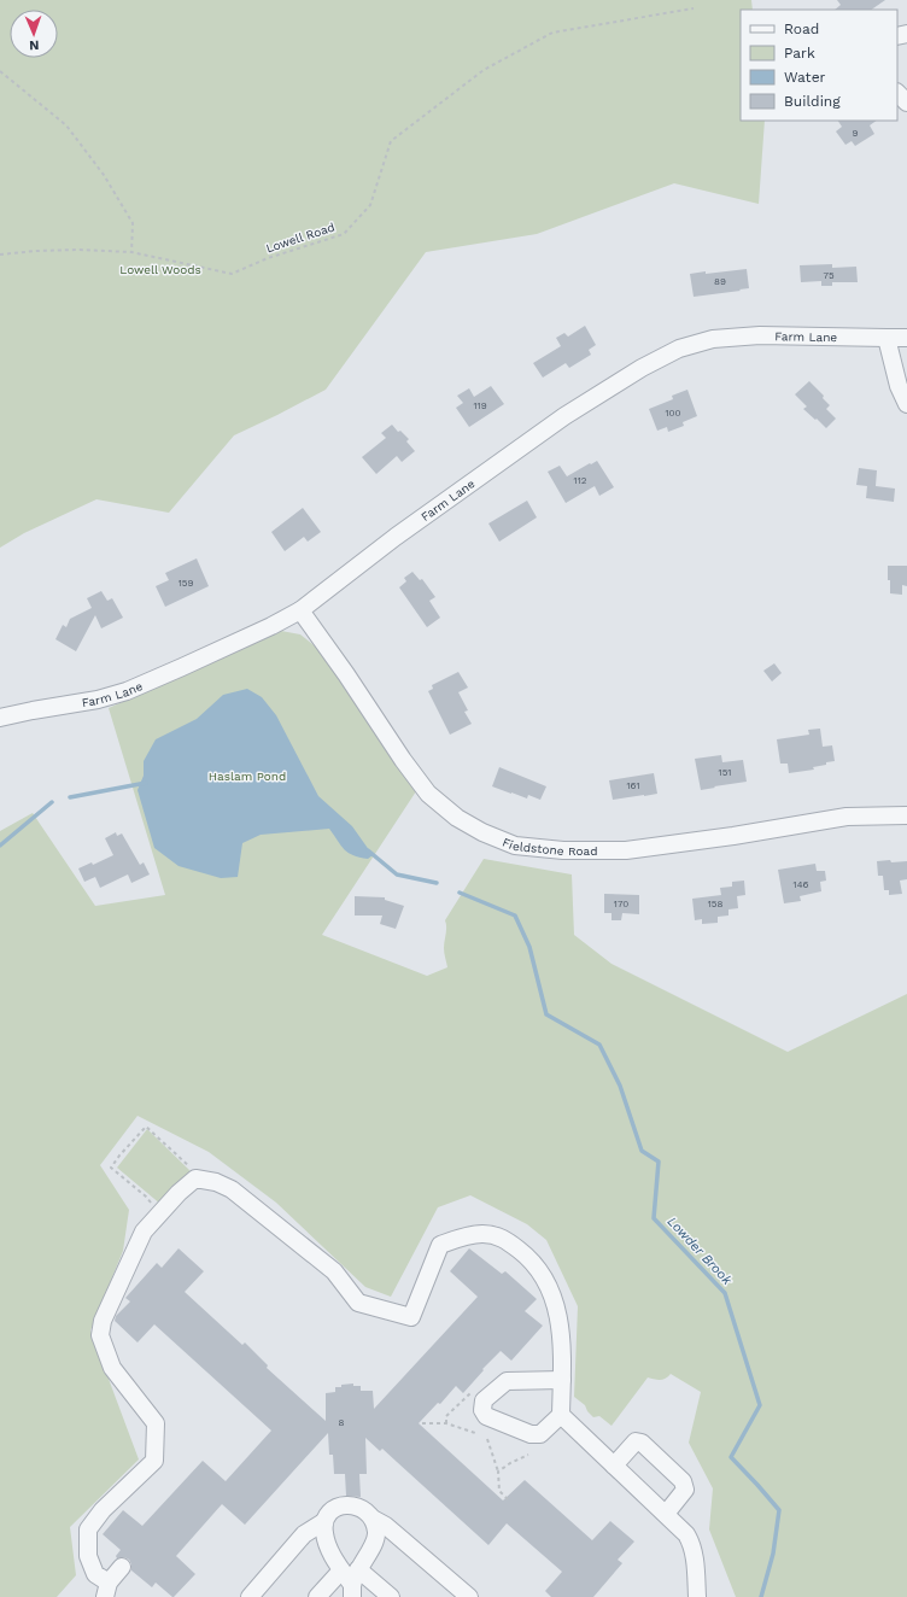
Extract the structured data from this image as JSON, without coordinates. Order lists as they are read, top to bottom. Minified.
{"streets":{"street":["Farm Lane","Fieldstone Road"],"path":["Lowell Road"]},"crossings":[["Farm Lane","Fieldstone Road"]],"water":["Lowder Brook"],"parks":["Lowell Woods","Haslam Pond"],"house_numbers":["9","75","89","119","100","112","159","151","161","146","170","158","8"],"legend":["Road","Park","Water","Building"],"north":"bottom"}
